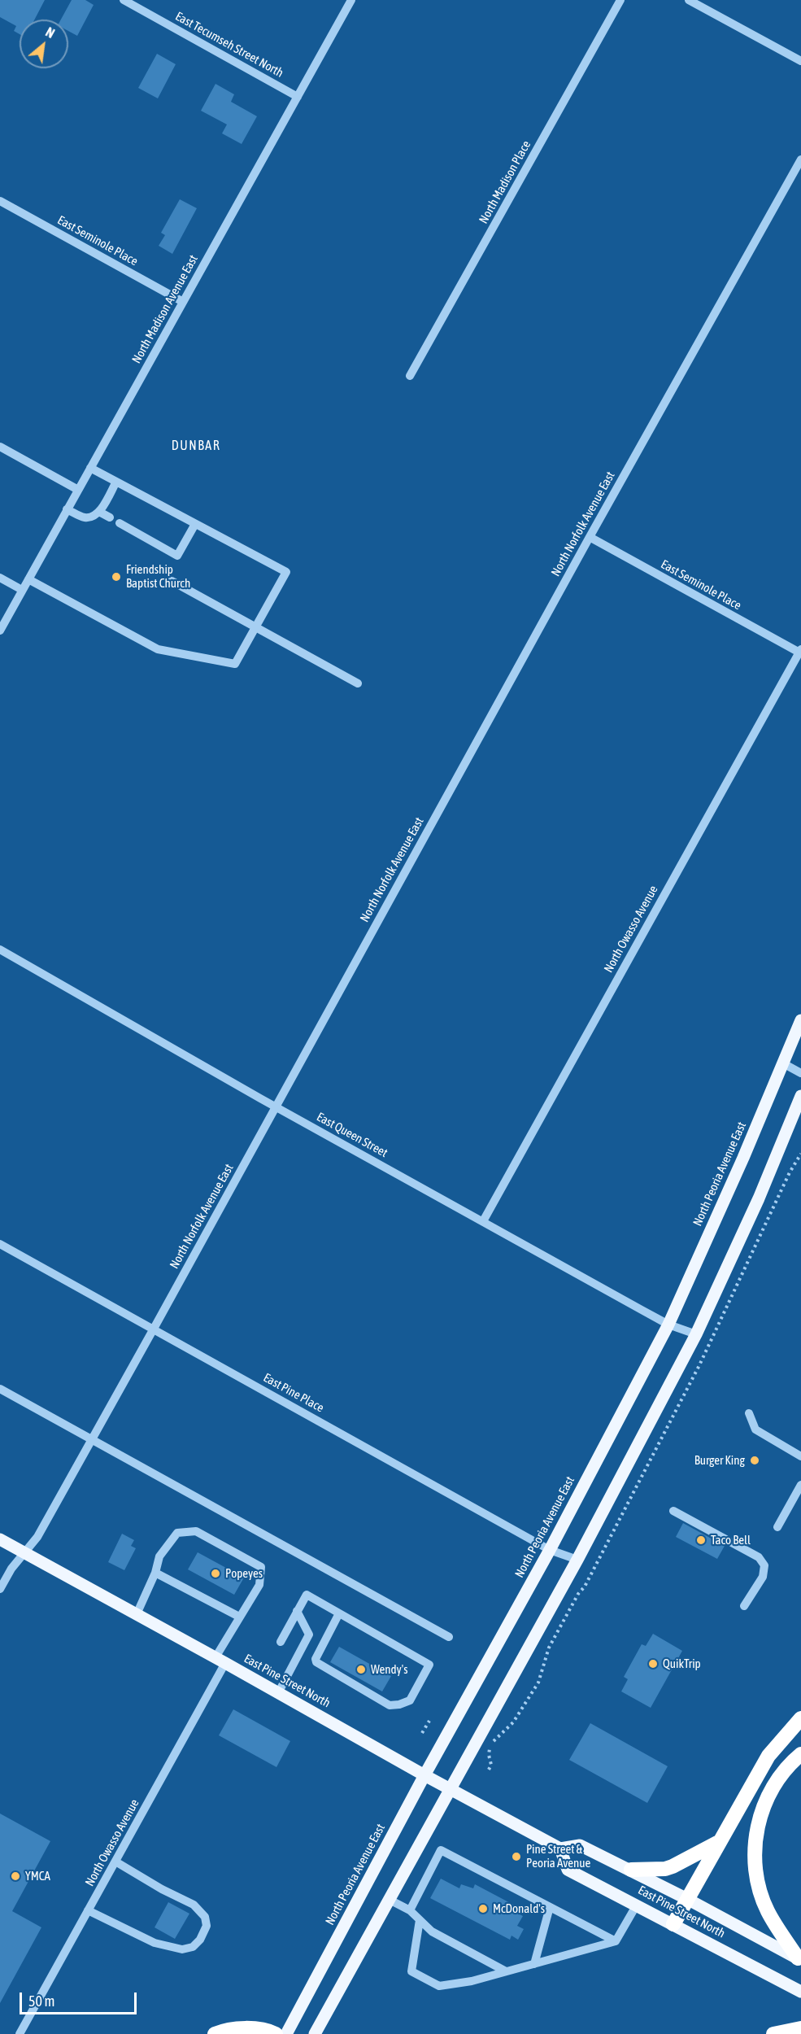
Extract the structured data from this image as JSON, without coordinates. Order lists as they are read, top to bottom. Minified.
{"streets":{"main road":["North Peoria Avenue East","East Pine Street North"],"street":["East Tecumseh Street North","North Madison Place","East Seminole Place","North Madison Avenue East","North Norfolk Avenue East","North Owasso Avenue","East Queen Street","East Pine Place"]},"crossings":[["East Tecumseh Street North","North Madison Avenue East"],["East Seminole Place","North Madison Avenue East"],["East Seminole Place","North Norfolk Avenue East"],["East Seminole Place","North Owasso Avenue"],["North Norfolk Avenue East","East Queen Street"],["North Norfolk Avenue East","East Pine Place"],["North Norfolk Avenue East","East Pine Street North"],["North Owasso Avenue","East Queen Street"],["North Owasso Avenue","East Pine Street North"],["East Queen Street","North Peoria Avenue East"],["North Peoria Avenue East","East Pine Place"],["North Peoria Avenue East","East Pine Street North"]],"districts":["DUNBAR"],"places":["Friendship Baptist Church","Burger King","Taco Bell","Popeyes","QuikTrip","Wendy's","Pine Street & Peoria Avenue","YMCA","McDonald's"],"scale_bar":"50 m","north":"top right"}
